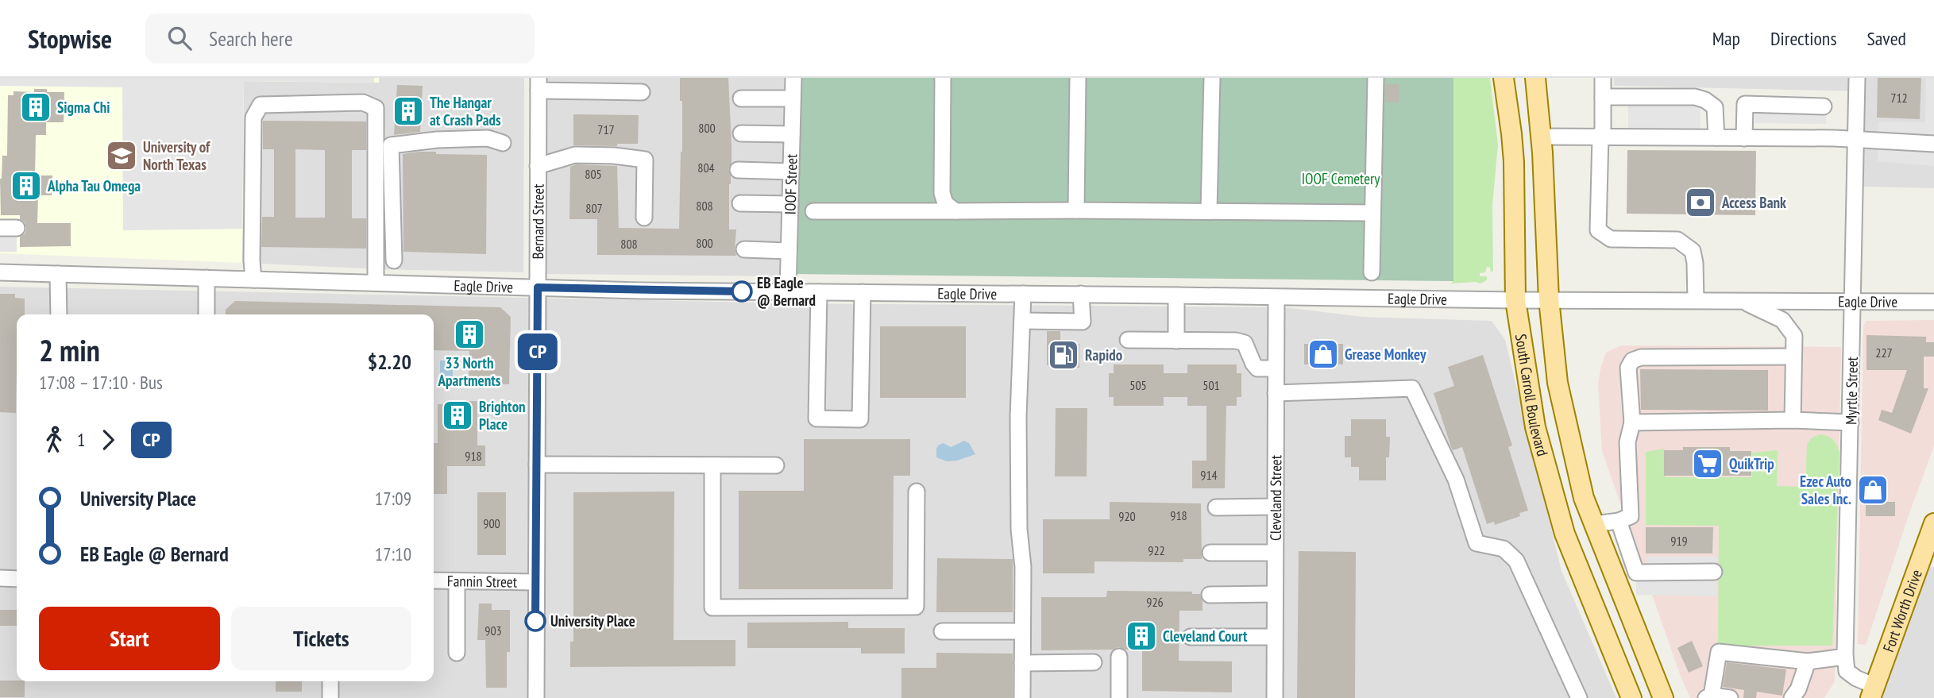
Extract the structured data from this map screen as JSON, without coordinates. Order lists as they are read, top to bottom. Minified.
{"streets":{"main road":["South Carroll Boulevard","Fort Worth Drive"],"street":["IOOF Street","Bernard Street","Eagle Drive","Myrtle Street","Cleveland Street","Fannin Street"]},"crossings":[["IOOF Street","Eagle Drive"],["Bernard Street","Eagle Drive"],["Bernard Street","Fannin Street"],["Eagle Drive","Myrtle Street"],["Eagle Drive","South Carroll Boulevard"],["Eagle Drive","Cleveland Street"]],"parks":["IOOF Cemetery"],"places":{"building":["Sigma Chi","The Hangar at Crash Pads","Alpha Tau Omega","33 North Apartments","Brighton Place","Cleveland Court"],"school or university":["University of North Texas"],"bank":["Access Bank"],"other":["EB Eagle @ Bernard","University Place"],"shop":["Grease Monkey","Ezec Auto Sales Inc."],"fuel station":["Rapido"],"supermarket":["QuikTrip"]},"lines":["bus line CP"],"house_numbers":["712","800","717","804","805","808","807","800","808","227","505","501","918","914","918","920","900","919","922","926","903"],"page":{"header":"Stopwise","search":"Search here","nav":["Map","Directions","Saved"],"on_map":"CP","heading":["2 min","17:08 – 17:10 · Bus","$2.20"],"legs":["1","CP"],"list":[{"name":"University Place","value":"17:09"},{"name":"EB Eagle @ Bernard","value":"17:10"}],"buttons":["Start","Tickets"]}}
